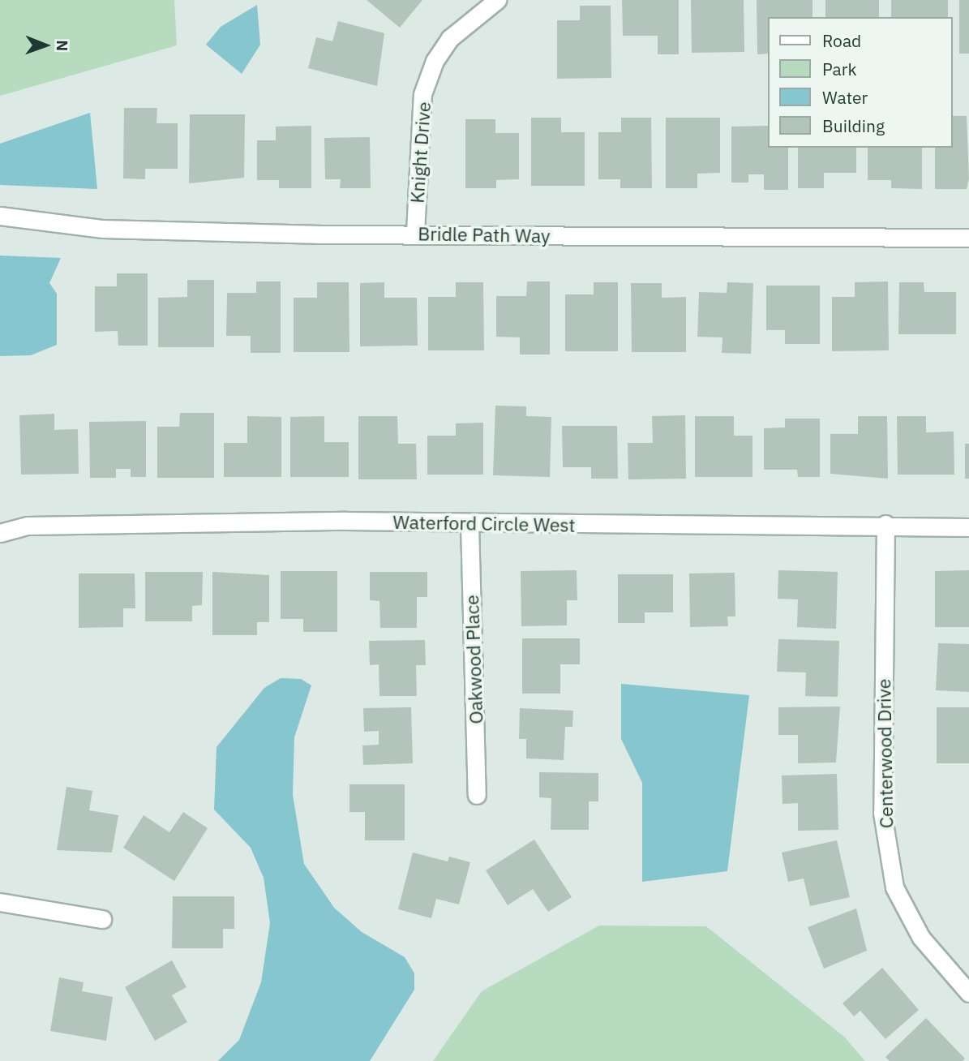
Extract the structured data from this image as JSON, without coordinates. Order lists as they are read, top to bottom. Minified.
{"streets":{"street":["Knight Drive","Bridle Path Way","Waterford Circle West","Oakwood Place","Centerwood Drive"]},"crossings":[["Knight Drive","Bridle Path Way"],["Waterford Circle West","Oakwood Place"],["Waterford Circle West","Centerwood Drive"]],"legend":["Road","Park","Water","Building"],"north":"right"}
